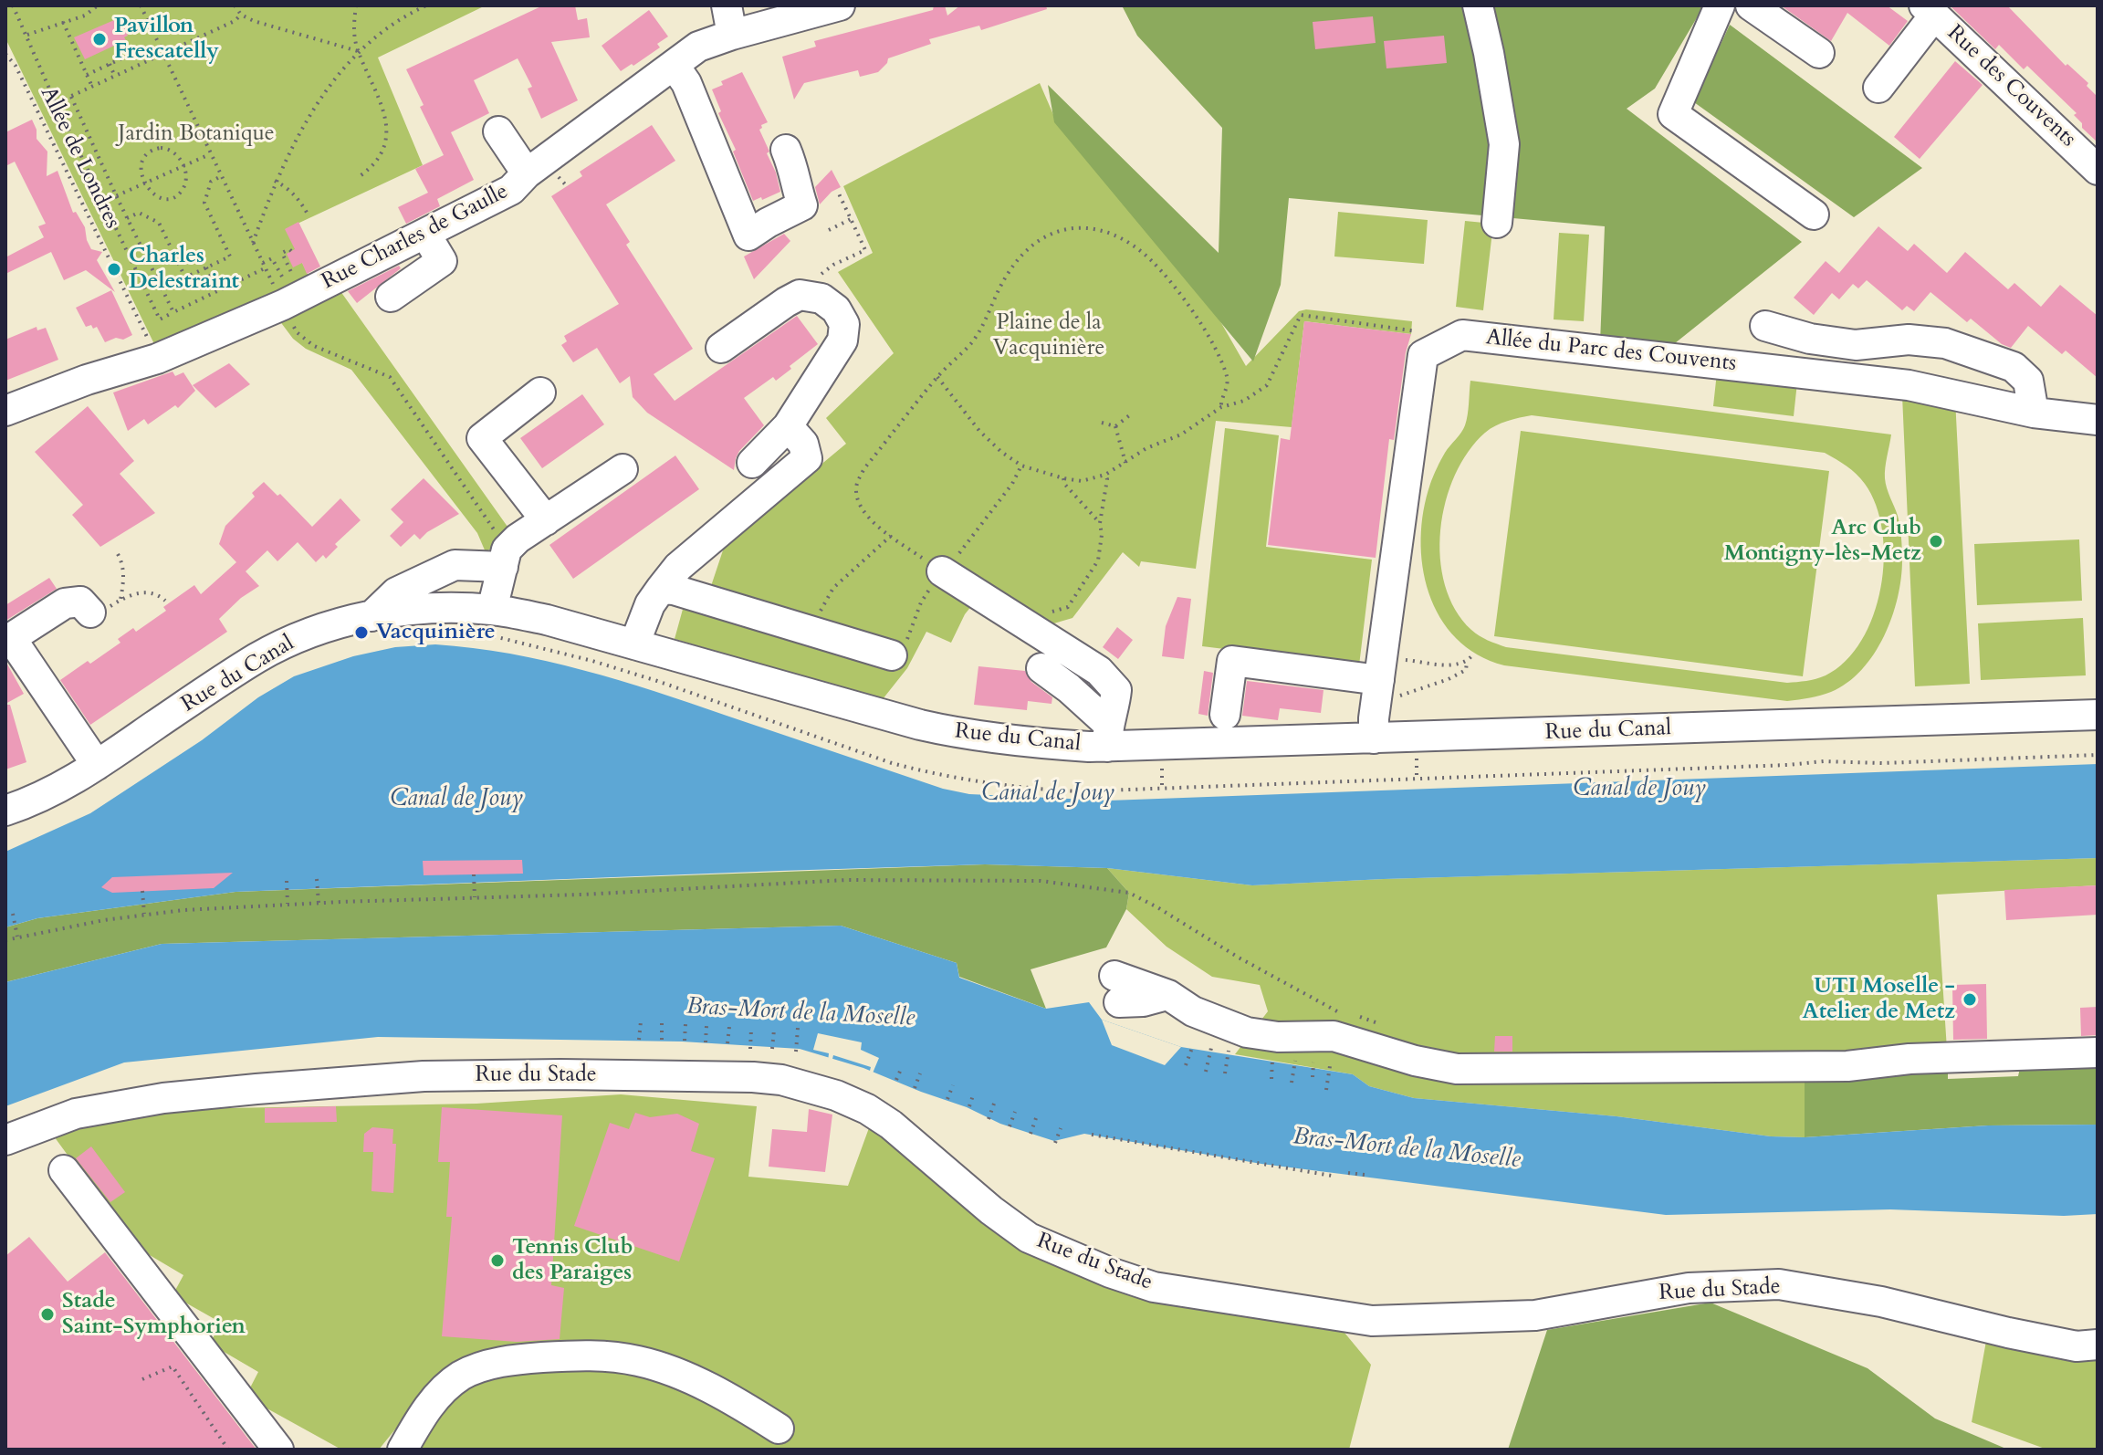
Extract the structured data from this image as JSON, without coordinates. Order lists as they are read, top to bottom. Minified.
{"streets":{"street":["Rue des Couvents","Rue Charles de Gaulle","Allée du Parc des Couvents","Rue du Canal","Rue du Stade"],"path":["Allée de Londres"]},"crossings":[["Allée de Londres","Rue Charles de Gaulle"],["Allée du Parc des Couvents","Rue du Canal"]],"water":["Canal de Jouy","Bras-Mort de la Moselle"],"parks":["Jardin Botanique","Plaine de la Vacquinière"],"places":["Pavillon Frescatelly","Charles Delestraint","Arc Club Montigny-lès-Metz","Vacquinière","UTI Moselle - Atelier de Metz","Tennis Club des Paraiges","Stade Saint-Symphorien"]}
